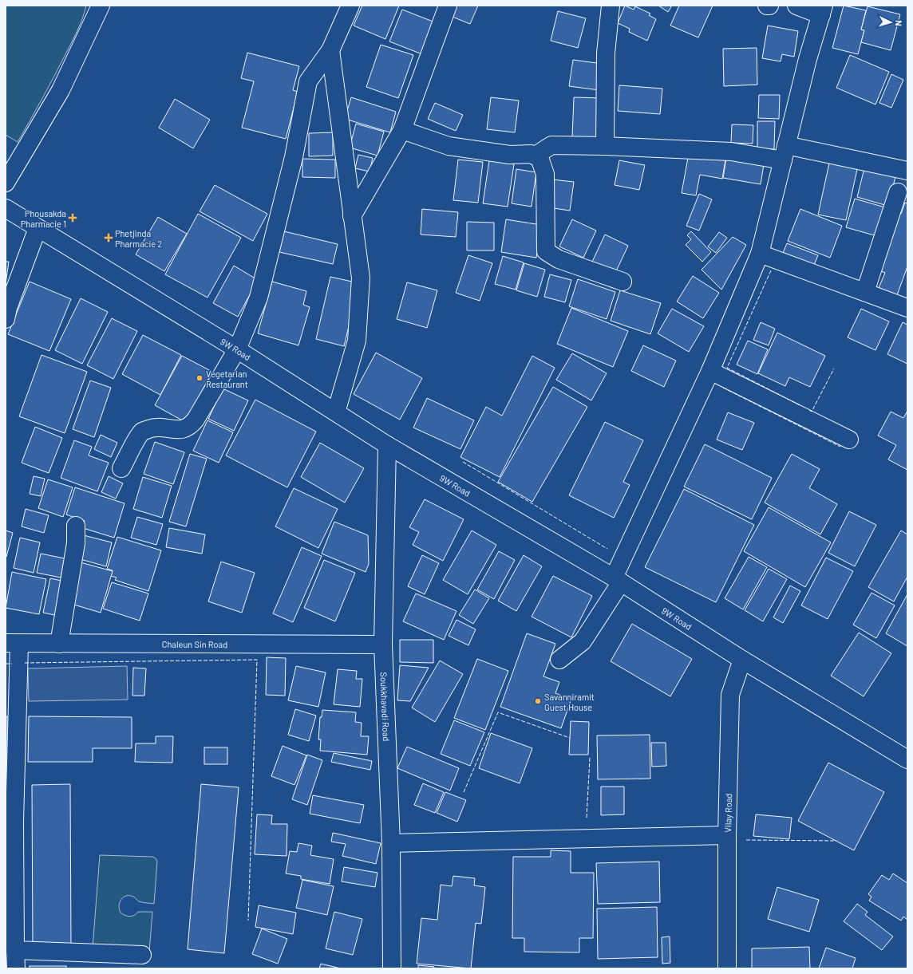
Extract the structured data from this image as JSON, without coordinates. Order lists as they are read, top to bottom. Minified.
{"streets":{"street":["9W Road","Chaleun Sin Road","Soukkhavadi Road","Vilay Road"]},"crossings":[["9W Road","Soukkhavadi Road"],["9W Road","Vilay Road"],["Chaleun Sin Road","Soukkhavadi Road"]],"places":{"health":["Phousakda Pharmacie 1","Phetjinda Pharmacie 2"],"other":["Vegetarian Restaurant","Savanniramit Guest House"]},"north":"right"}
